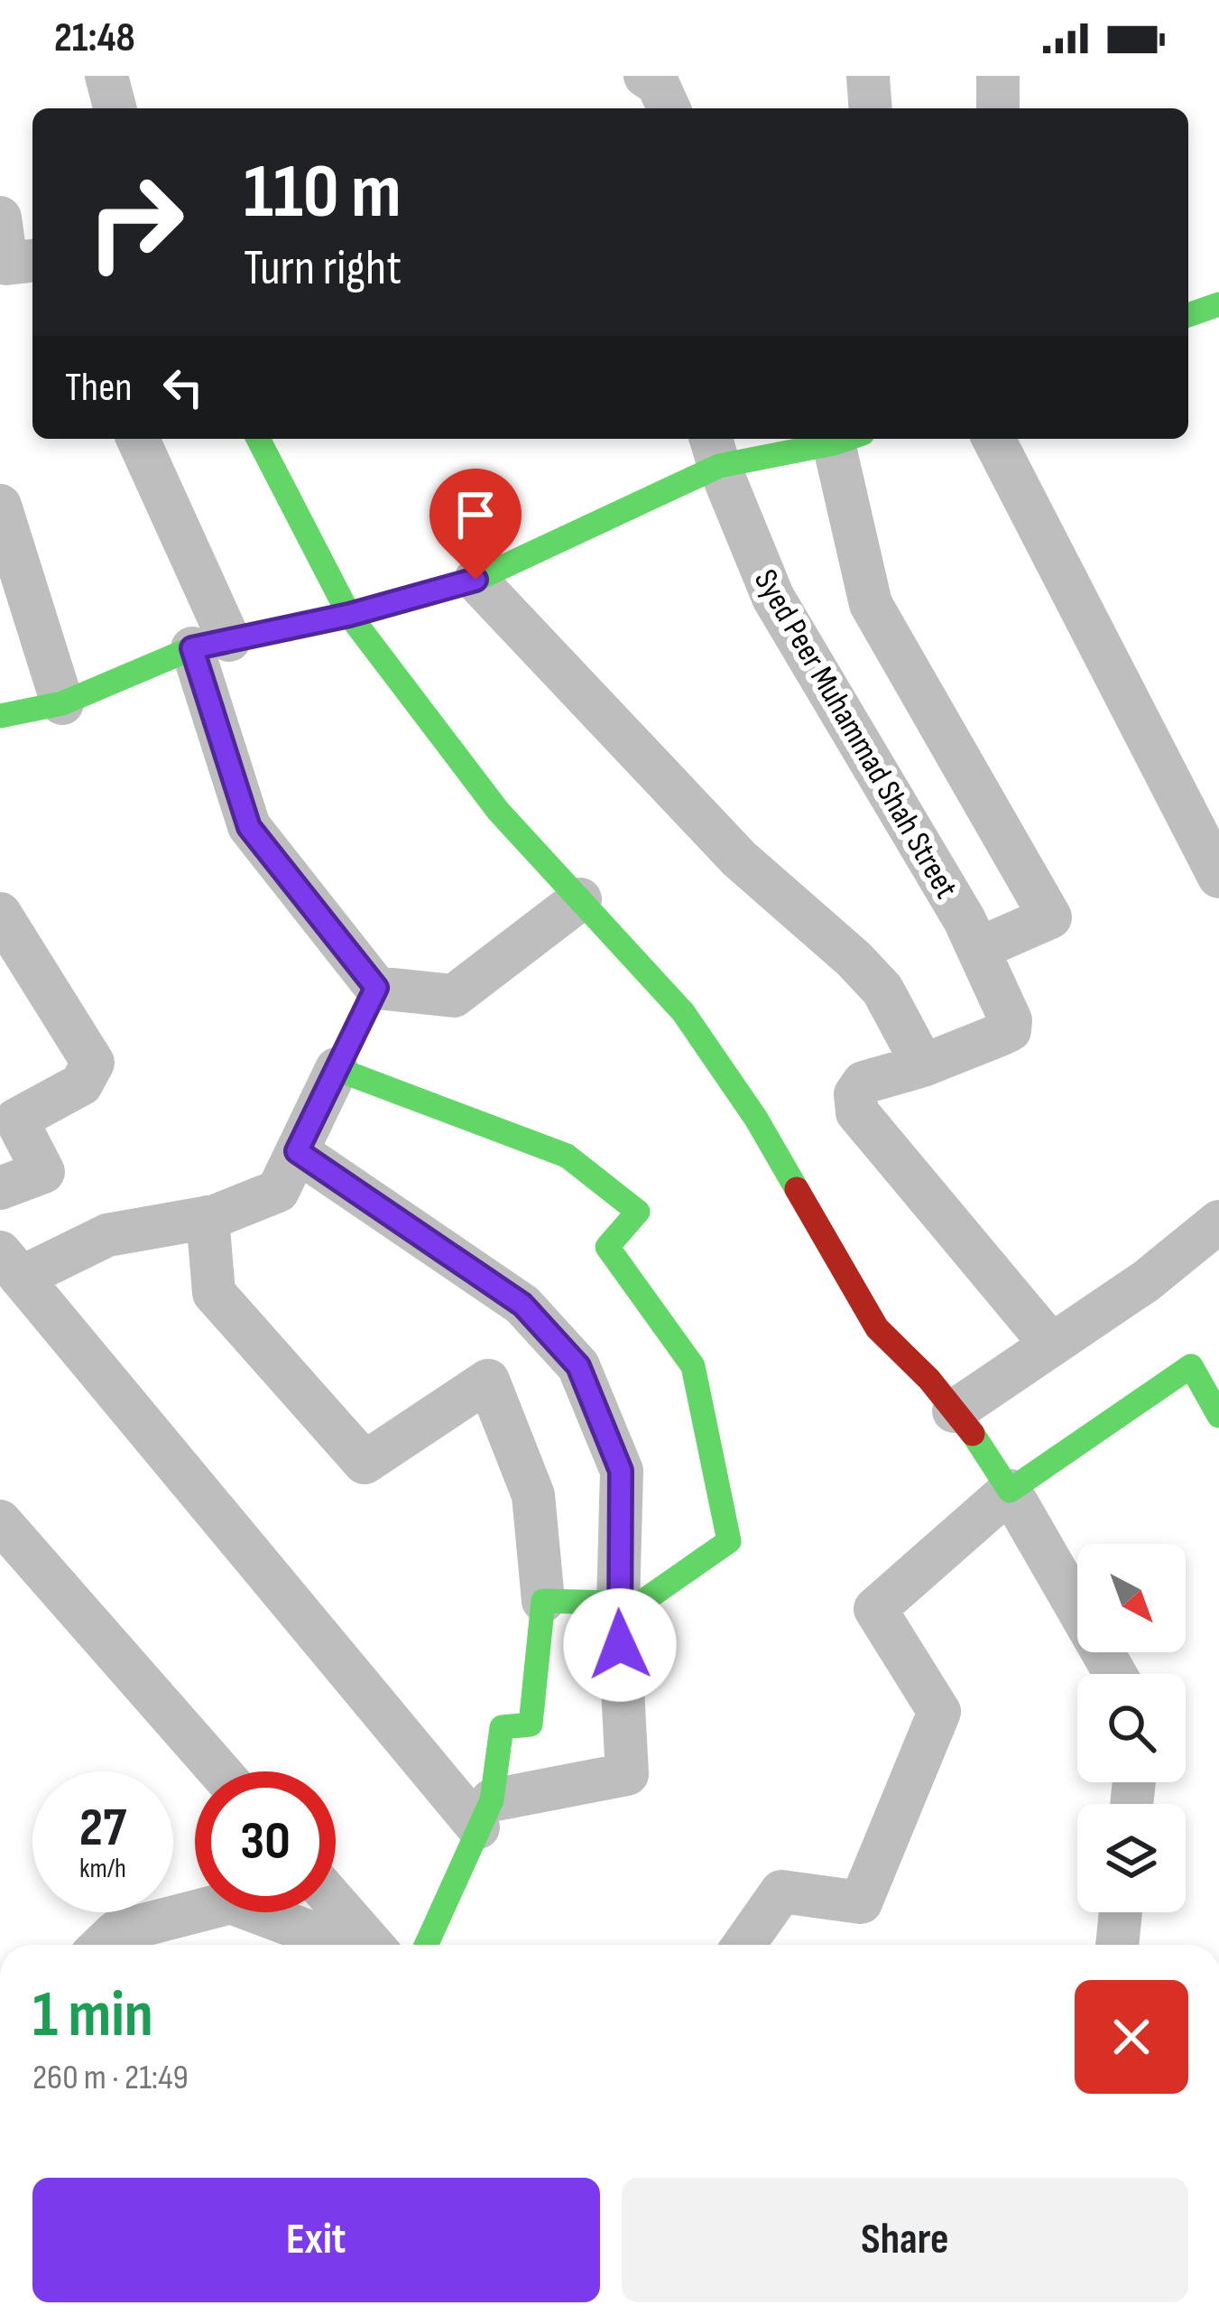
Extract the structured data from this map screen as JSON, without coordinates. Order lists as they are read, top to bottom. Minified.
{"streets":{"street":["Syed Peer Muhammad Shah Street"]},"north":"bottom right","page":{"status":"21:48","turn":["110 m","Turn right"],"then":"Then","speed":"27 km/h","limit":"30","heading":["1 min","260 m · 21:49"],"buttons":["Exit","Share"]}}
